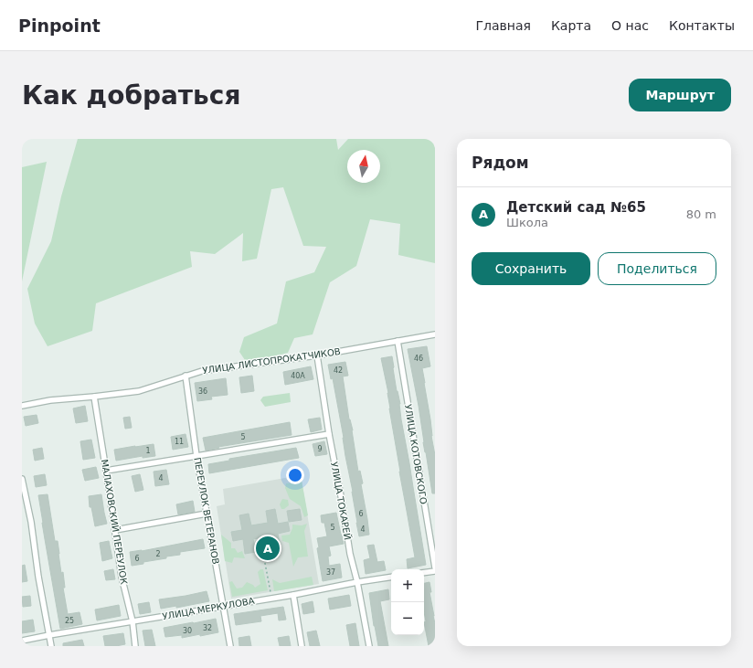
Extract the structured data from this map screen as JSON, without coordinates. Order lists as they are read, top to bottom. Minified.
{"streets":{"street":["УЛИЦА ЛИСТОПРОКАТЧИКОВ","УЛИЦА КОТОВСКОГО","УЛИЦА ТОКАРЕЙ","ПЕРЕУЛОК ВЕТЕРАНОВ","МАЛАХОВСКИЙ ПЕРЕУЛОК","УЛИЦА МЕРКУЛОВА"]},"crossings":[["УЛИЦА ЛИСТОПРОКАТЧИКОВ","УЛИЦА КОТОВСКОГО"],["УЛИЦА ЛИСТОПРОКАТЧИКОВ","УЛИЦА ТОКАРЕЙ"],["УЛИЦА ЛИСТОПРОКАТЧИКОВ","ПЕРЕУЛОК ВЕТЕРАНОВ"],["УЛИЦА ЛИСТОПРОКАТЧИКОВ","МАЛАХОВСКИЙ ПЕРЕУЛОК"],["УЛИЦА ТОКАРЕЙ","УЛИЦА МЕРКУЛОВА"],["ПЕРЕУЛОК ВЕТЕРАНОВ","УЛИЦА МЕРКУЛОВА"],["МАЛАХОВСКИЙ ПЕРЕУЛОК","УЛИЦА МЕРКУЛОВА"]],"house_numbers":["46","42","40А","36","5","11","9","1","4","6","5","4","2","6","37","25","32","30"],"north":"top","page":{"header":"Pinpoint","nav":["Главная","Карта","О нас","Контакты"],"buttons":["Маршрут",["Сохранить","Поделиться"]],"title":"Как добраться","heading":"Рядом","list":[{"mark":"A","name":"Детский сад №65","note":"Школа","value":"80 m"}],"pins":"A","map_buttons":["+","−"]}}
